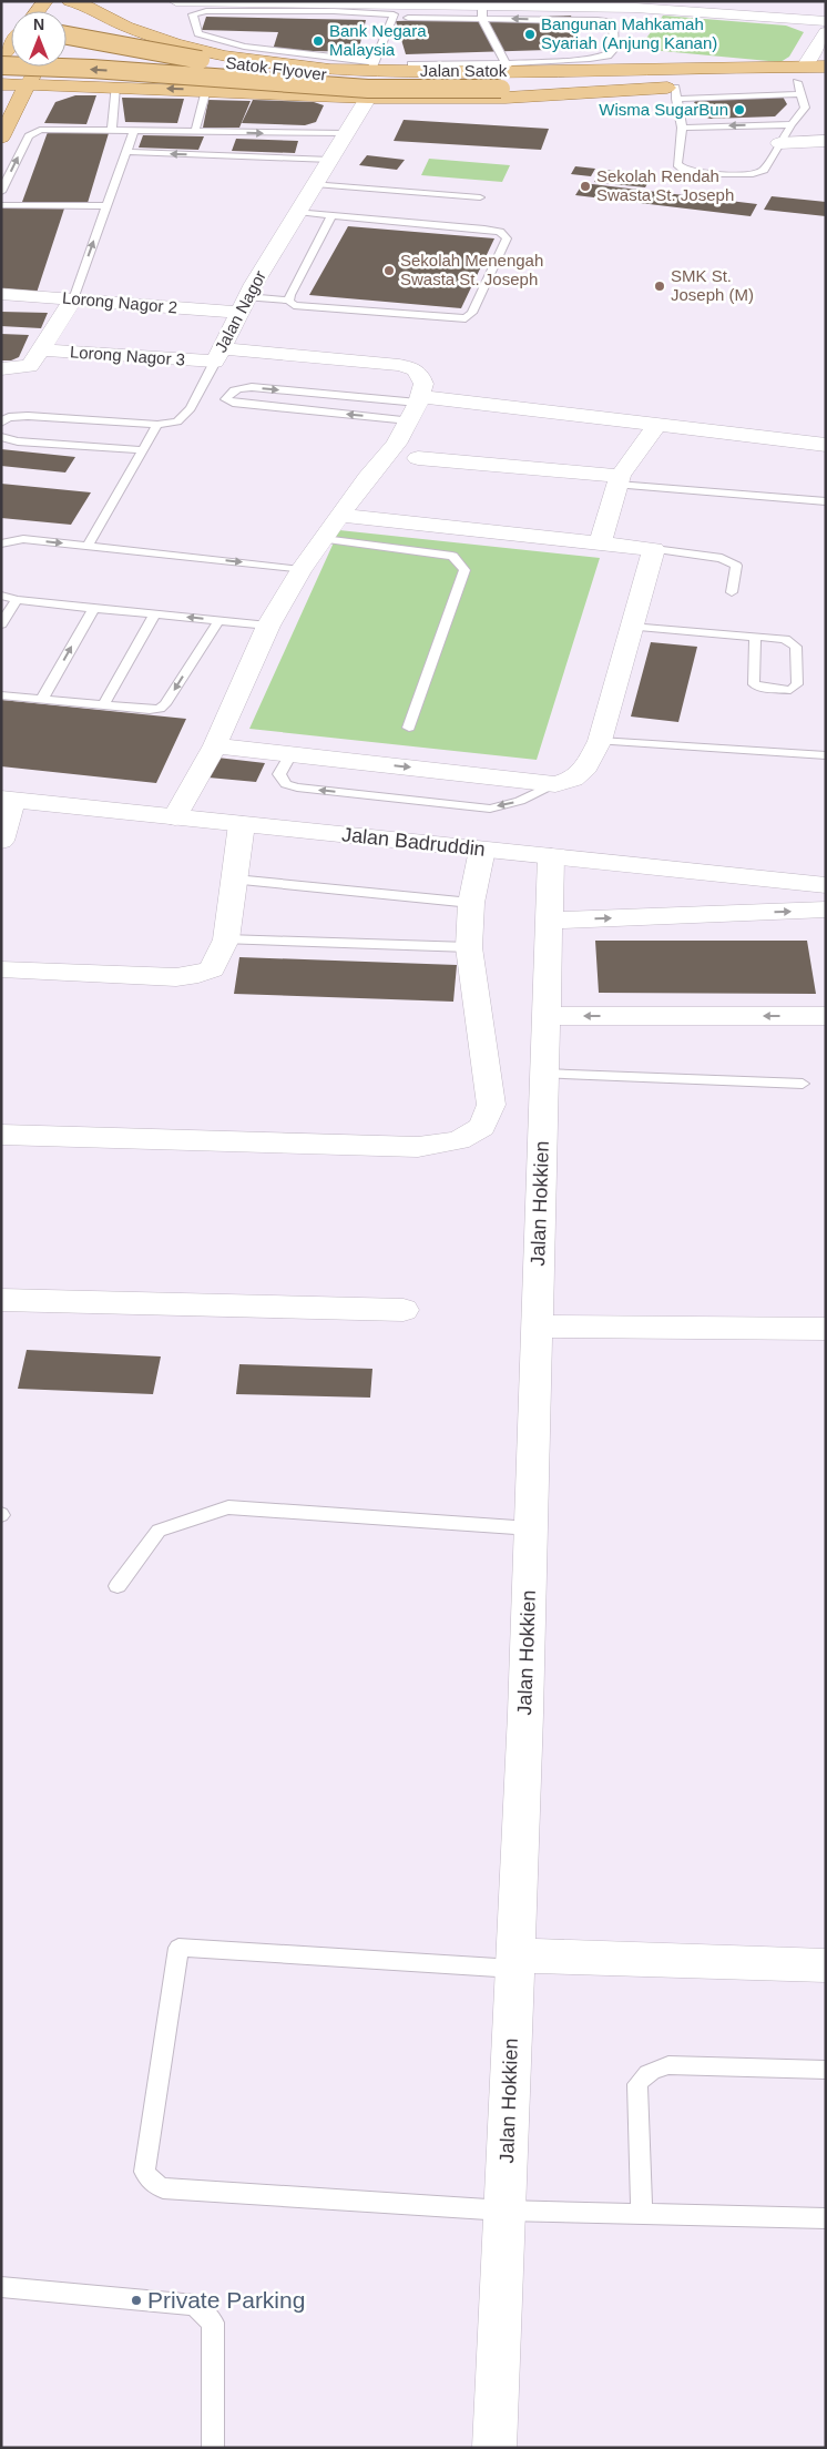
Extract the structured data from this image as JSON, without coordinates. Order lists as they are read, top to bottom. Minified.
{"streets":{"main road":["Satok Flyover","Jalan Satok"],"street":["Lorong Nagor 2","Jalan Nagor","Lorong Nagor 3","Jalan Badruddin","Jalan Hokkien"]},"crossings":[["Satok Flyover","Jalan Satok"],["Jalan Satok","Jalan Nagor"],["Lorong Nagor 2","Jalan Nagor"],["Jalan Nagor","Lorong Nagor 3"],["Jalan Badruddin","Jalan Hokkien"]],"places":["Bangunan Mahkamah Syariah (Anjung Kanan)","Bank Negara Malaysia","Wisma SugarBun","Sekolah Rendah Swasta St. Joseph","Sekolah Menengah Swasta St. Joseph","SMK St. Joseph (M)","Private Parking"],"north":"top"}
